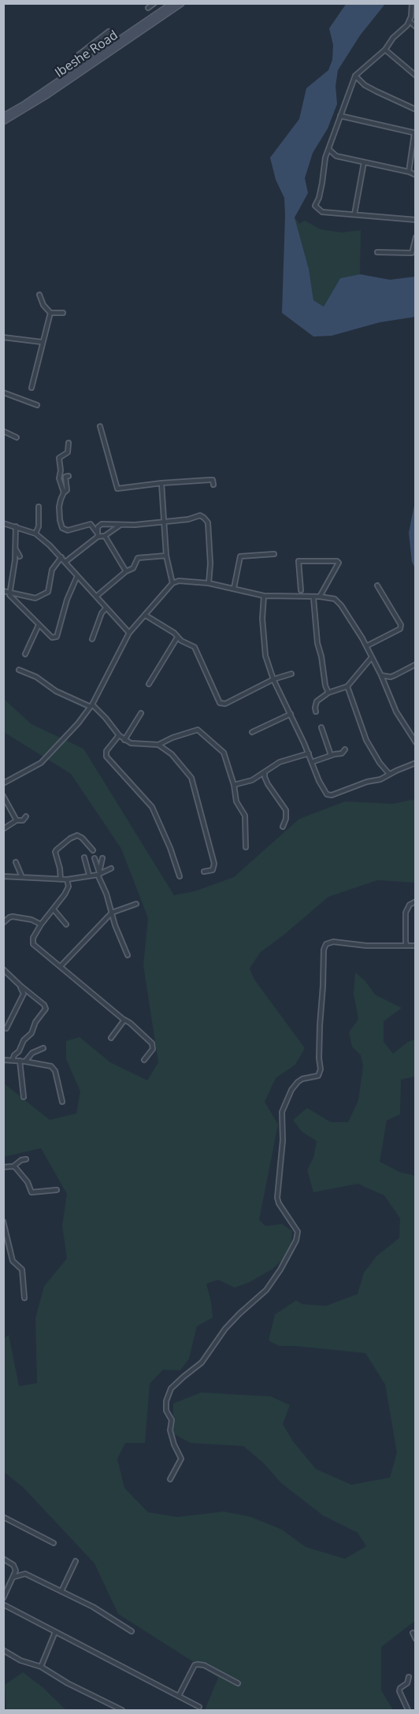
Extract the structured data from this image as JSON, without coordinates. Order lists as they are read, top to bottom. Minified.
{"streets":{"main road":["Ibeshe Road"]}}
